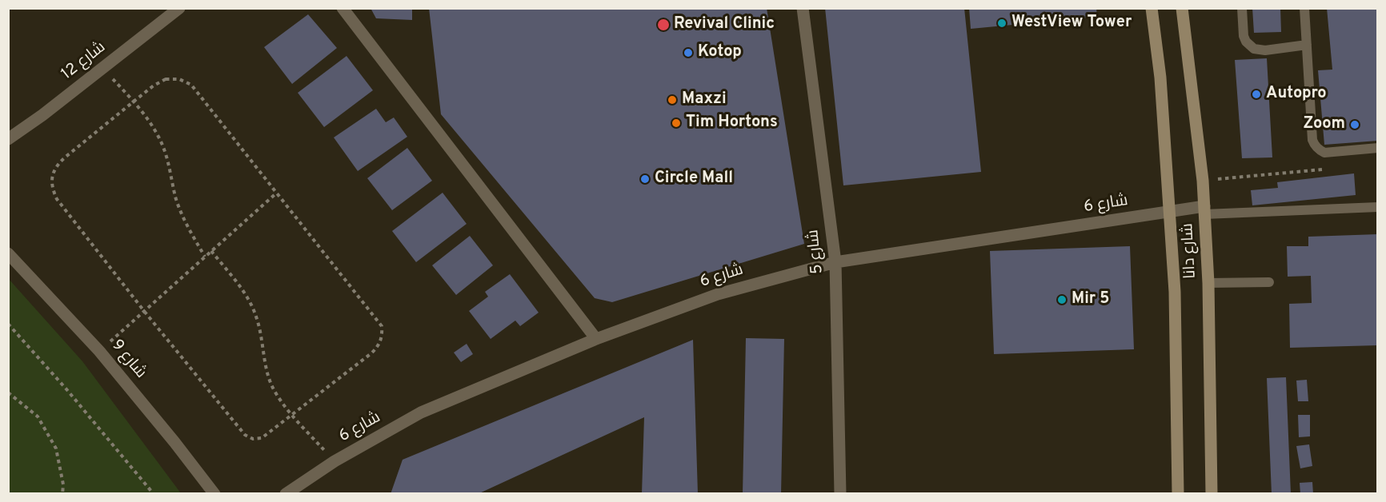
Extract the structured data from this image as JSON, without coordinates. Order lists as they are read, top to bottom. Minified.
{"streets":{"street":["شارع 12","شارع 6","شارع دانا","شارع 5","شارع 9"]},"crossings":[["شارع 6","شارع دانا"],["شارع 6","شارع 5"]],"places":["WestView Tower","Revival Clinic","Kotop","Autopro","Maxzi","Tim Hortons","Zoom","Circle Mall","Mir 5"]}
